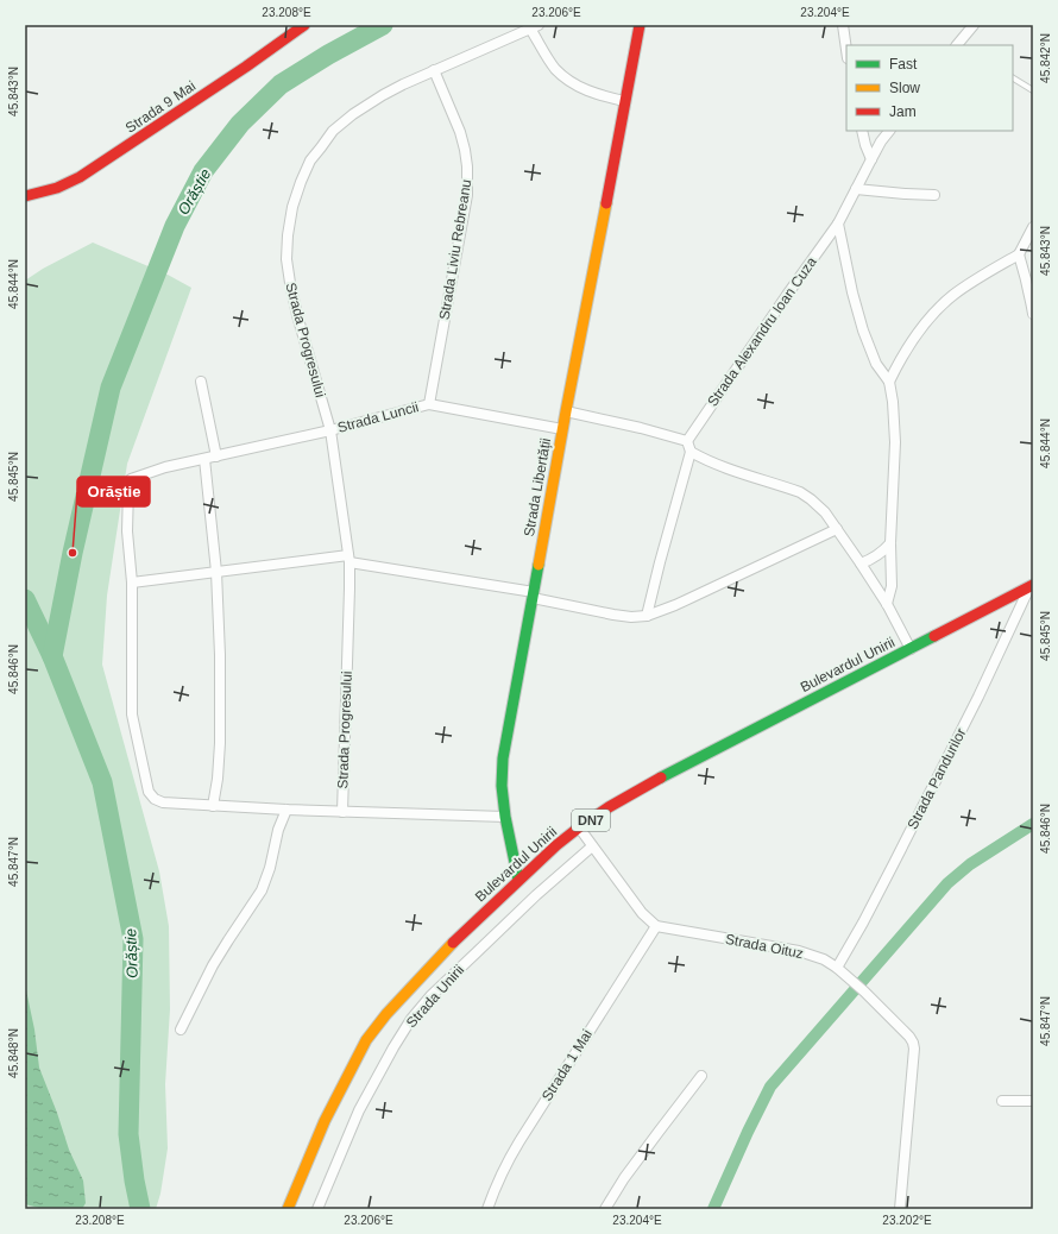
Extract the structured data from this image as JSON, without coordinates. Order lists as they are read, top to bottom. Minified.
{"streets":{"street":["Strada 9 Mai","Strada Liviu Rebreanu","Strada Alexandru Ioan Cuza","Strada Progresului","Strada Luncii","Strada Libertății","Bulevardul Unirii","Strada Pandurilor","DN7","Strada Oituz","Strada Unirii","Strada 1 Mai"]},"crossings":[["Strada Liviu Rebreanu","Strada Progresului"],["Strada Liviu Rebreanu","Strada Luncii"],["Strada Progresului","Strada Luncii"],["Strada Luncii","Strada Libertății"],["Strada Libertății","Bulevardul Unirii"],["Bulevardul Unirii","Strada Pandurilor"],["Strada Pandurilor","Strada Oituz"],["Strada Oituz","Strada 1 Mai"]],"water":["Orăștie"],"places":["Orăștie"],"legend":["Fast","Slow","Jam"],"coordinates":["23.208°E","23.206°E","23.204°E","45.842°N","45.843°N","45.844°N","45.845°N","45.846°N","45.847°N","45.848°N","23.202°E"]}
